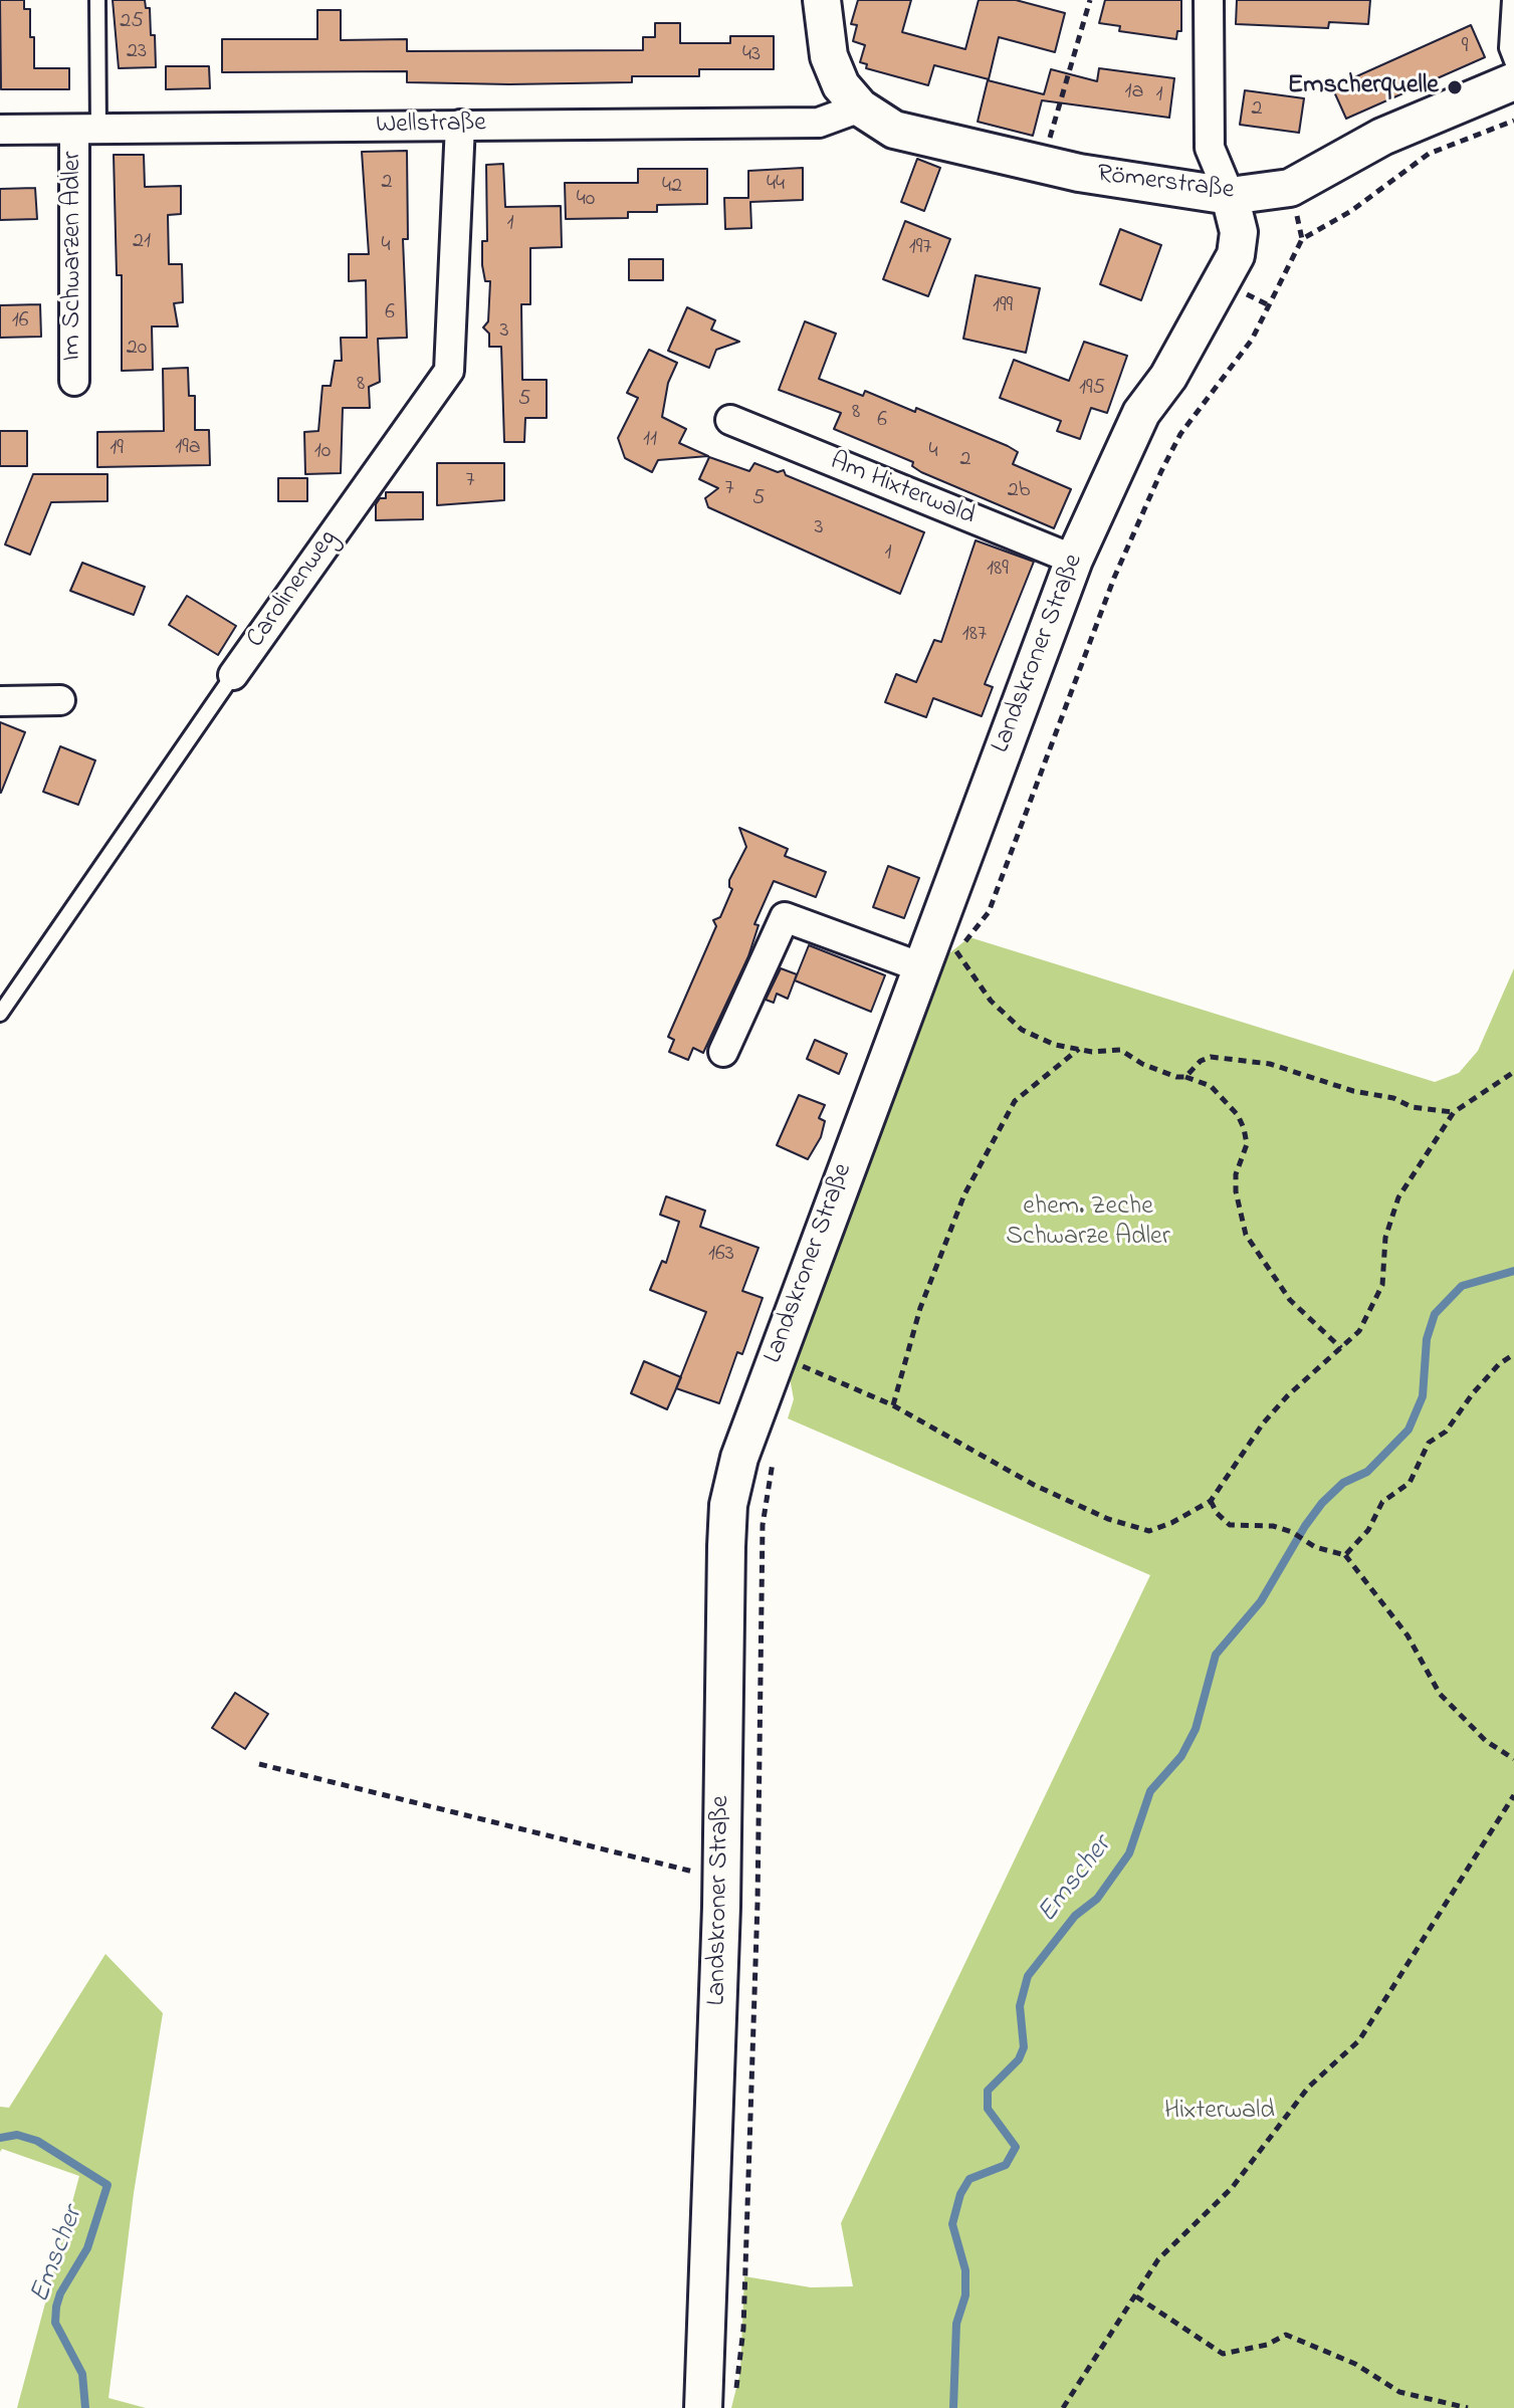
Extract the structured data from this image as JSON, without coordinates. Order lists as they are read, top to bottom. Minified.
{"streets":{"street":["Wellstraße","Römerstraße","Im Schwarzen Adler","Am Hixterwald","Carolinenweg","Landskroner Straße"]},"crossings":[["Wellstraße","Römerstraße"],["Wellstraße","Im Schwarzen Adler"],["Wellstraße","Carolinenweg"],["Römerstraße","Landskroner Straße"],["Am Hixterwald","Landskroner Straße"]],"water":["Emscher"],"parks":["ehem. Zeche Schwarze Adler","Hixterwald"],"places":["Emscherquelle"],"house_numbers":["25","9","23","43","1a","1","2","2","44","42","40","1","21","4","197","199","6","16","3","20","8","195","5","8","6","11","19a","19","10","4","2","7","7","2b","5","3","1","189","187","163"]}
